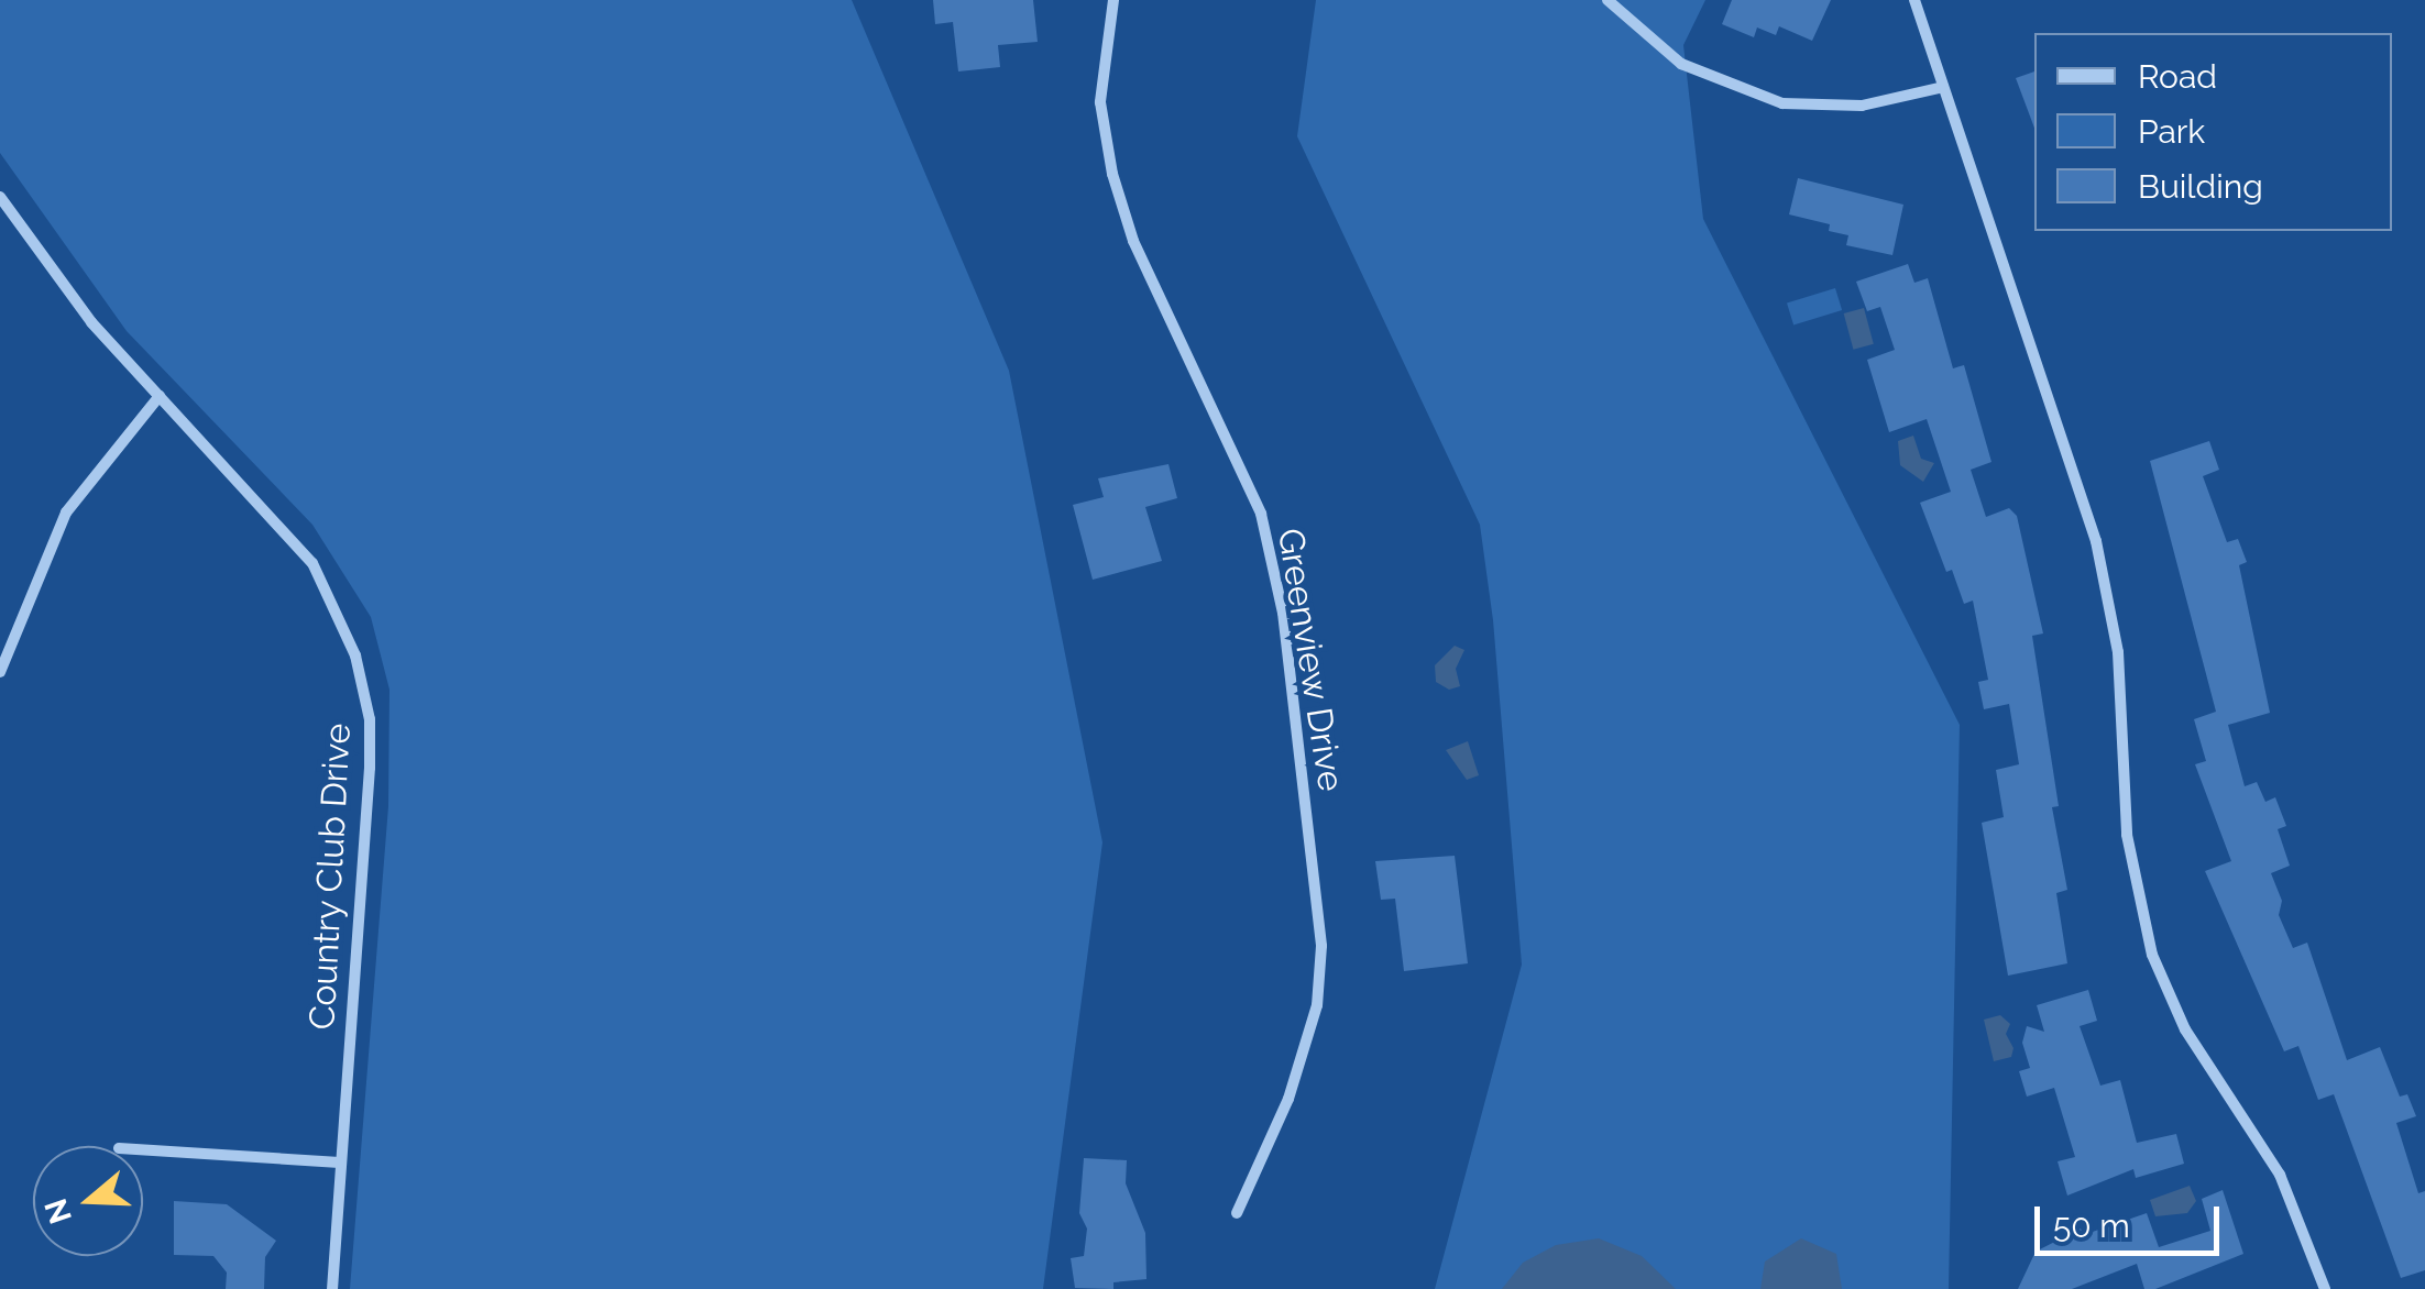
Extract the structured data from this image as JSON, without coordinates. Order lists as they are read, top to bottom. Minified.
{"streets":{"street":["Greenview Drive","Country Club Drive"]},"legend":["Road","Park","Building"],"scale_bar":"50 m","north":"left"}
